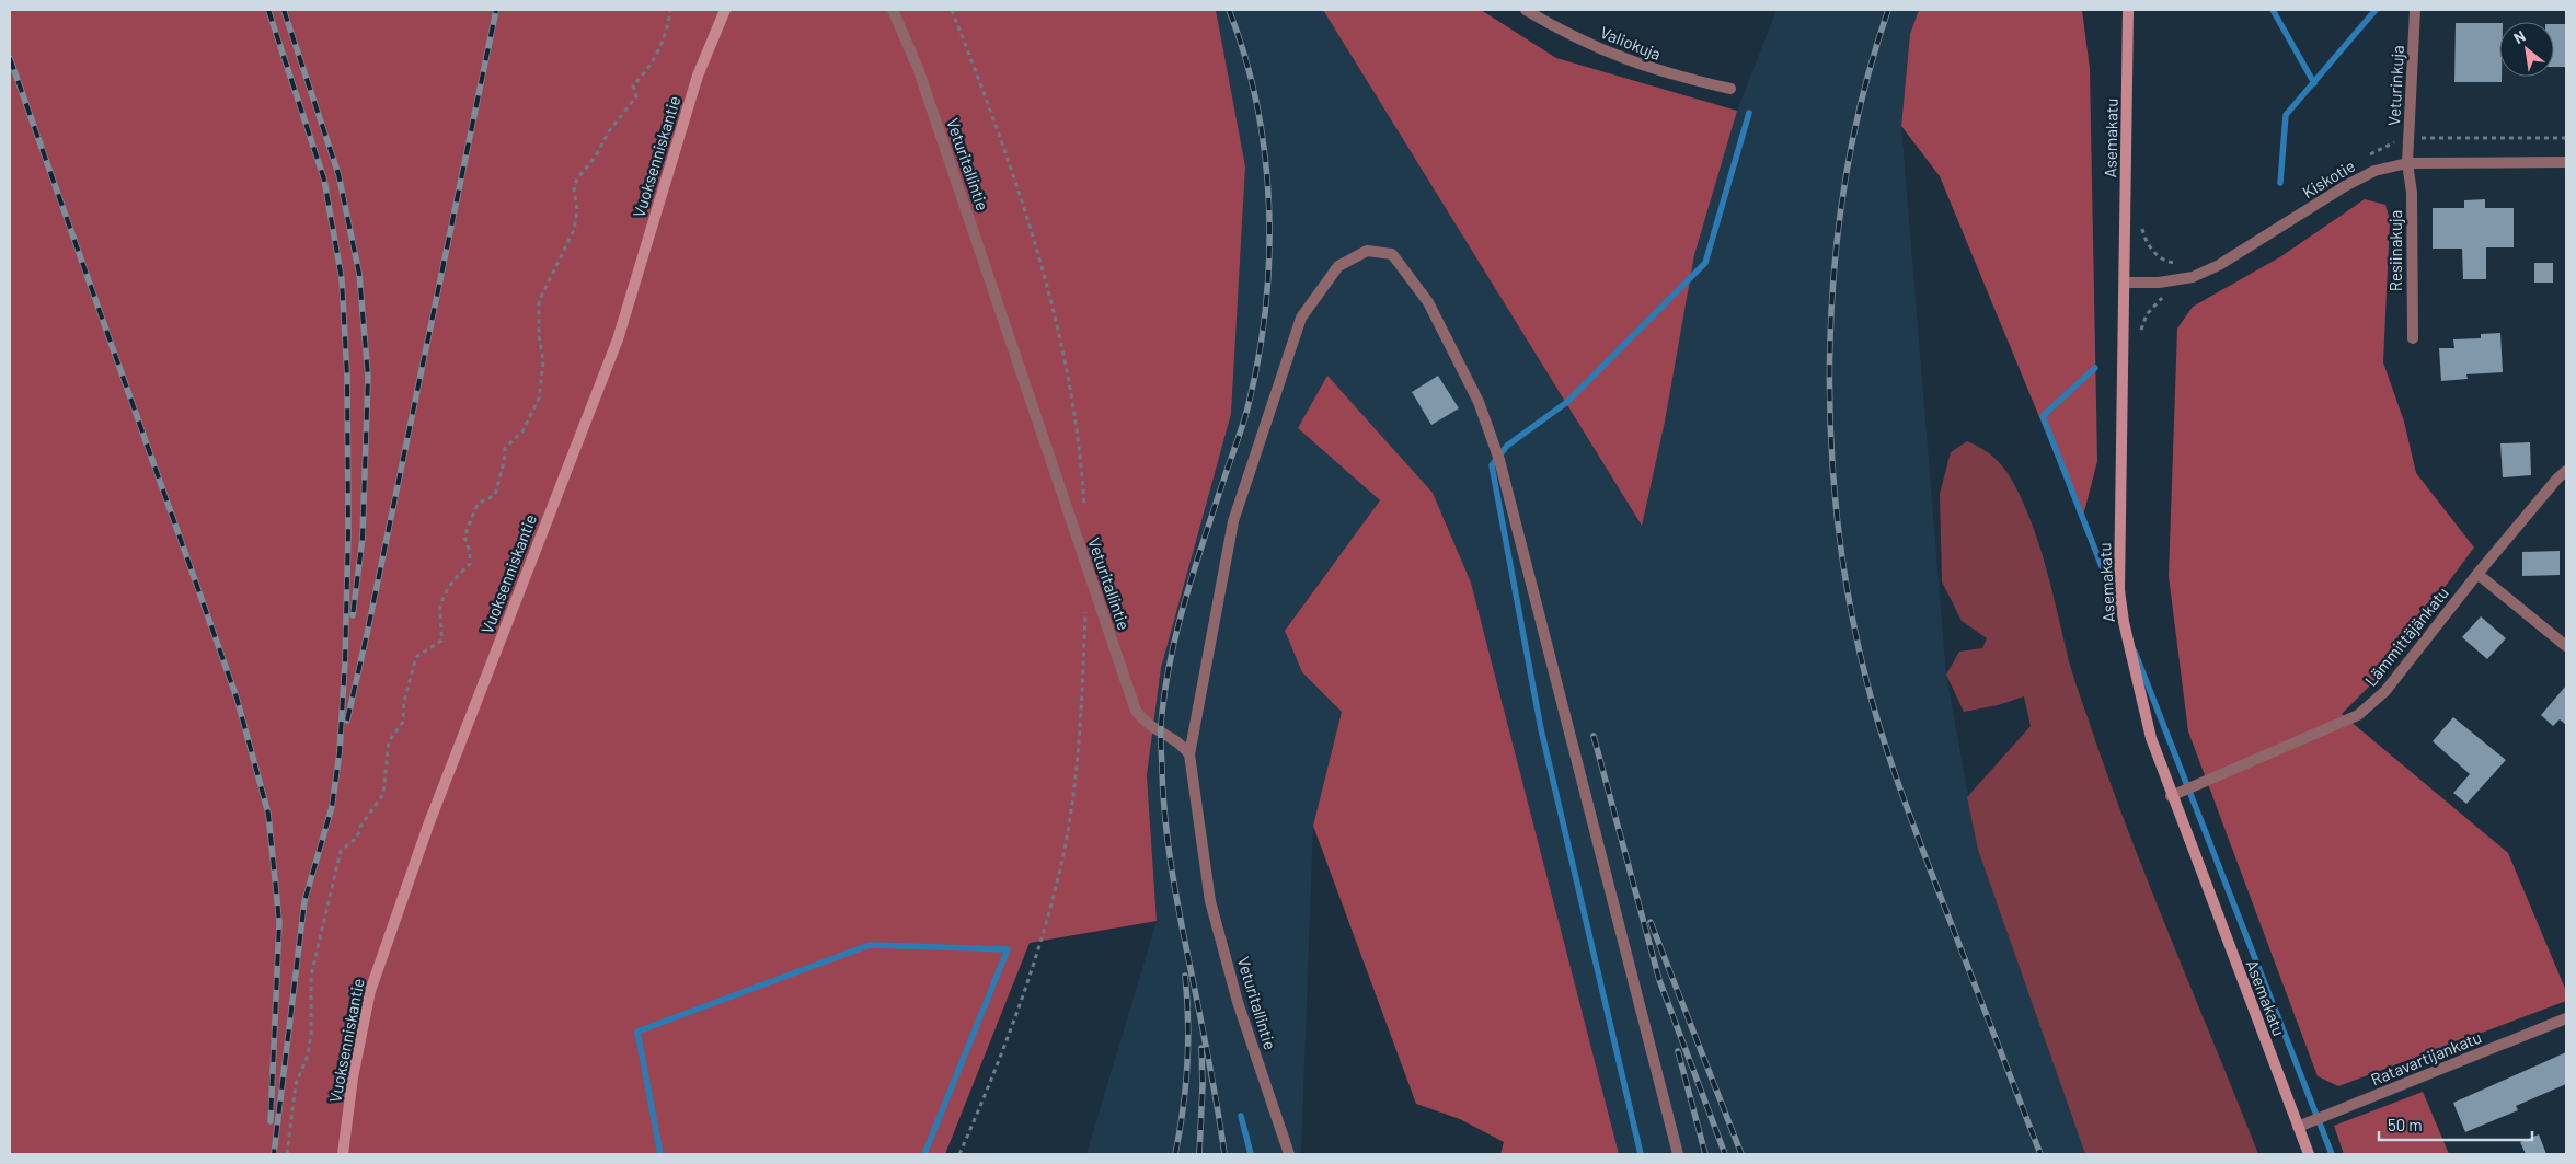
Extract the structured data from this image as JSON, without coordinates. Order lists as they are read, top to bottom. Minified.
{"streets":{"street":["Valiokuja","Veturinkuja","Asemakatu","Vuoksenniskantie","Veturitallintie","Kiskotie","Resiinakuja","Lämmittäjänkatu","Ratavartijankatu"]},"crossings":[["Veturinkuja","Kiskotie"],["Veturinkuja","Resiinakuja"],["Asemakatu","Kiskotie"],["Asemakatu","Lämmittäjänkatu"],["Asemakatu","Ratavartijankatu"],["Kiskotie","Resiinakuja"]],"scale_bar":"50 m","north":"top left"}
